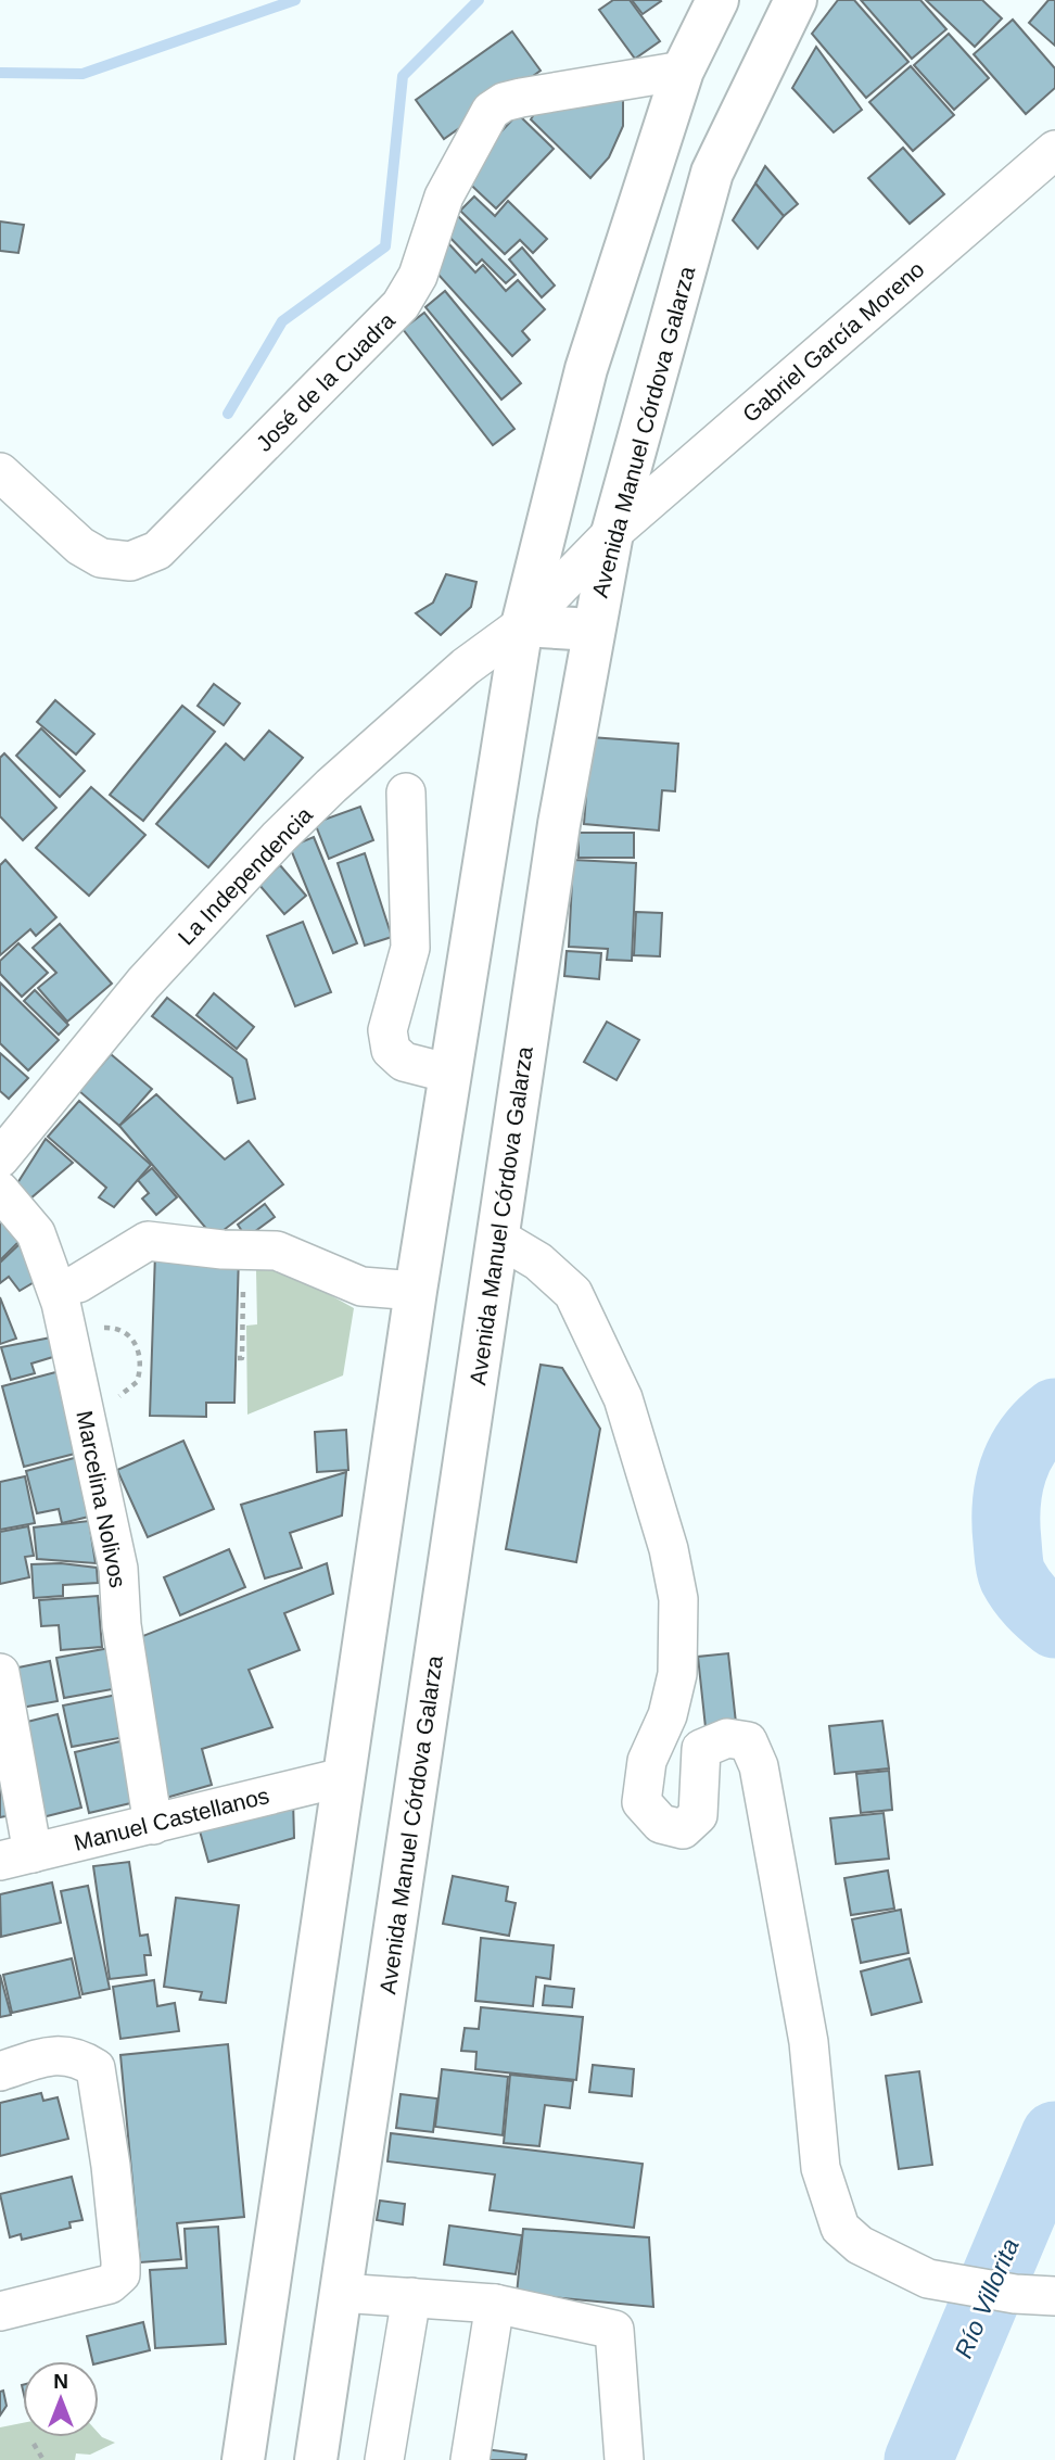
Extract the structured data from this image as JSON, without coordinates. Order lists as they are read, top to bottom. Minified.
{"streets":{"main road":["Avenida Manuel Córdova Galarza"],"street":["Gabriel García Moreno","José de la Cuadra","La Independencia","Marcelina Nolivos","Manuel Castellanos"]},"crossings":[["Gabriel García Moreno","Avenida Manuel Córdova Galarza"],["Gabriel García Moreno","La Independencia"],["Marcelina Nolivos","Manuel Castellanos"]],"water":["Río Villorita"],"north":"top"}
